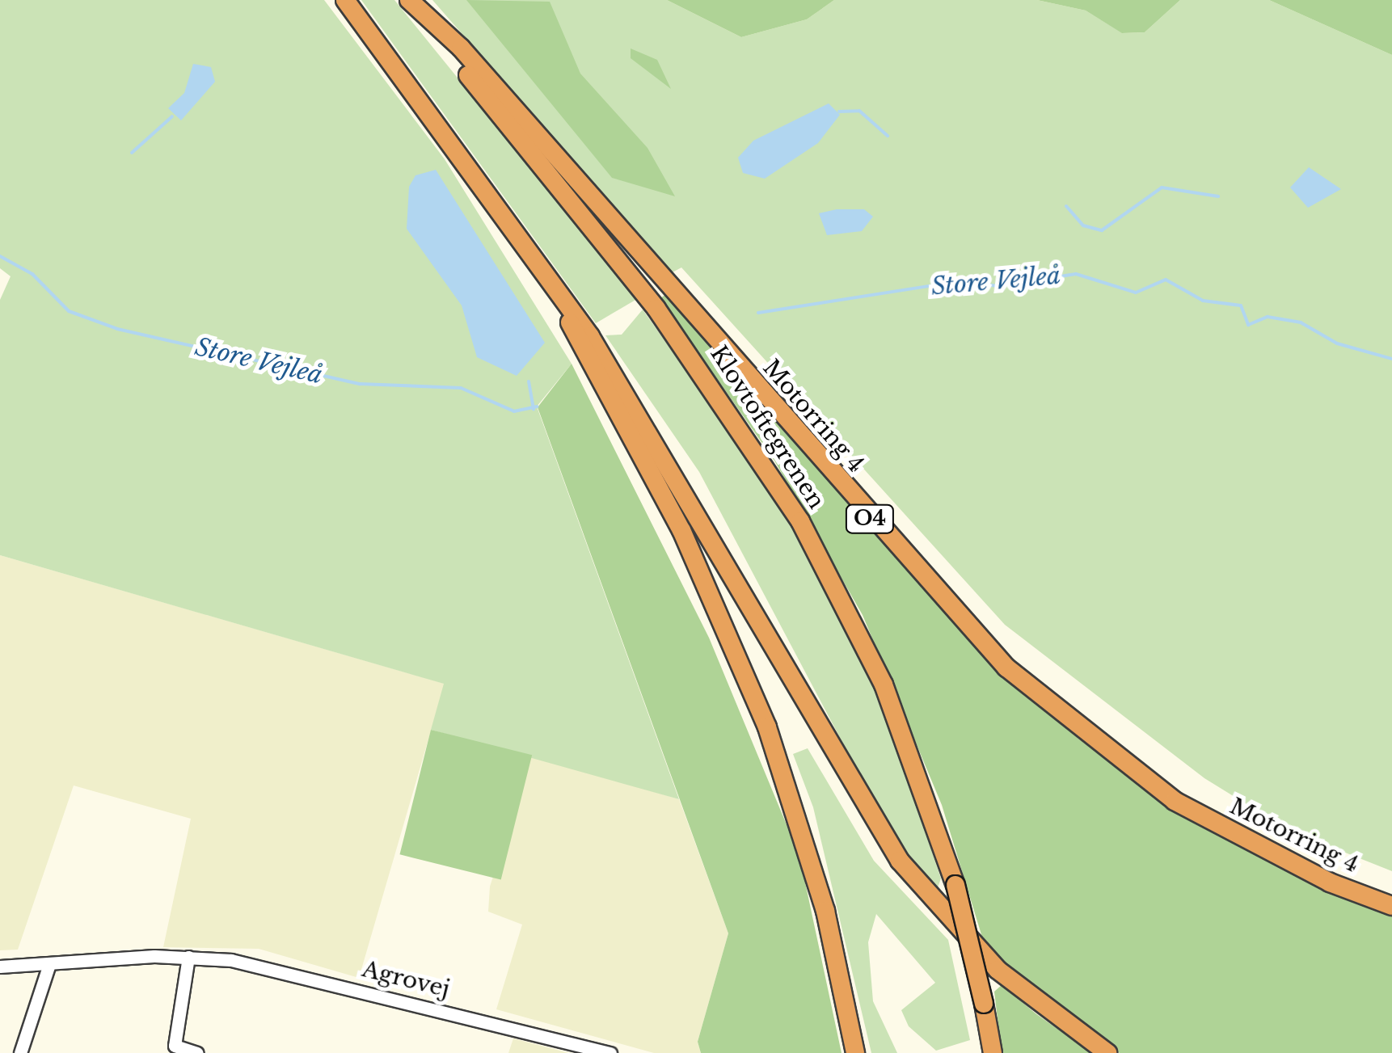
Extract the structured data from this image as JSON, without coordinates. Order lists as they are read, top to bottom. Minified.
{"streets":{"highway":["Motorring 4","Klovtoftegrenen","O4"],"street":["Agrovej"]},"crossings":[["Motorring 4","Klovtoftegrenen"]],"water":["Store Vejleå"]}
